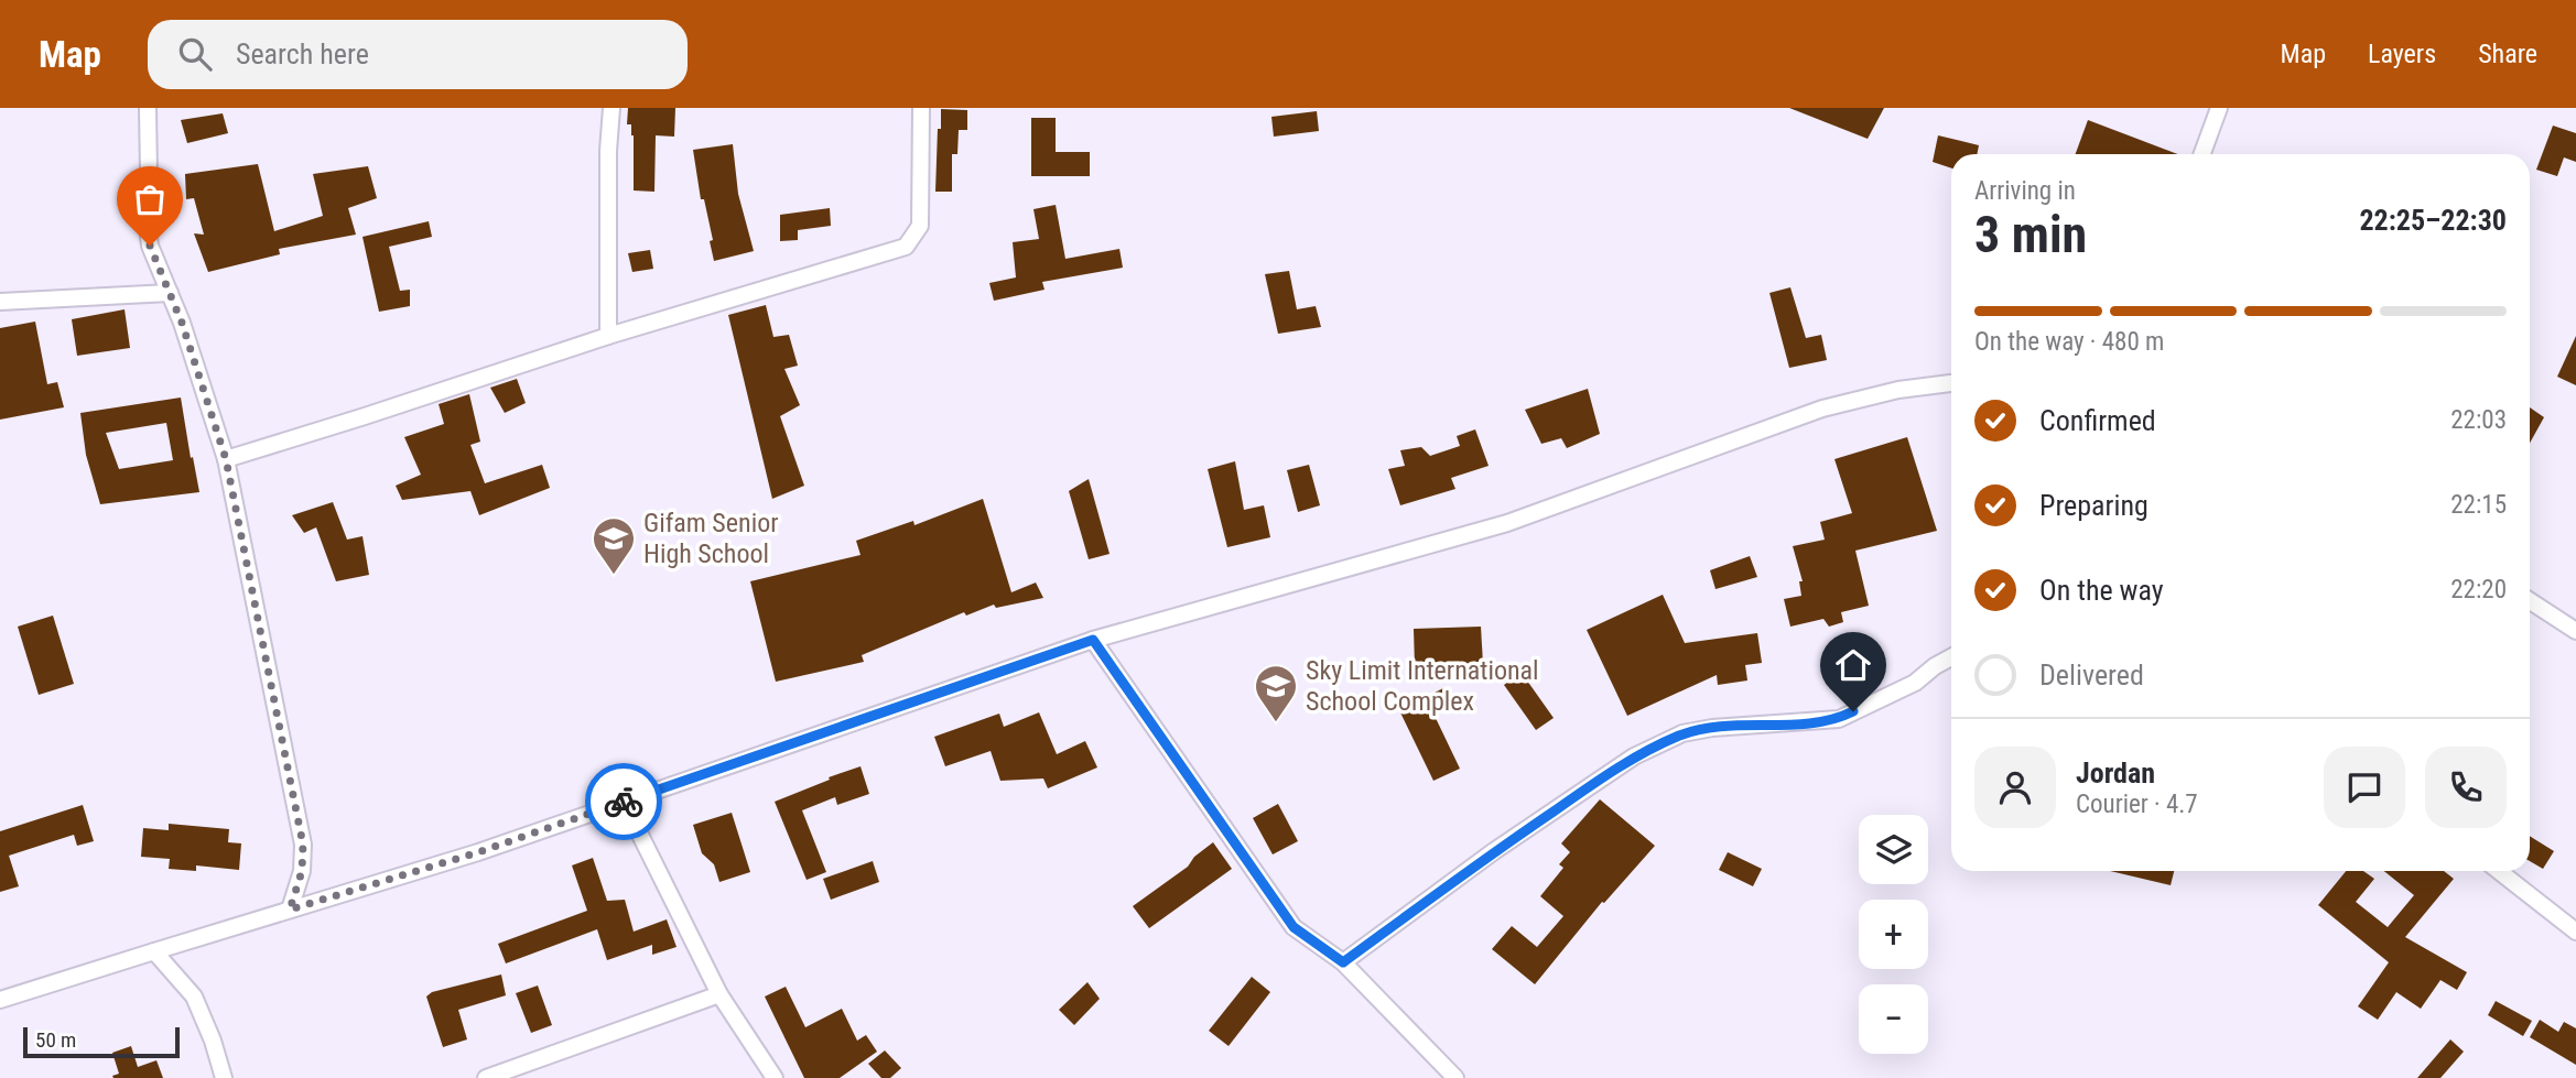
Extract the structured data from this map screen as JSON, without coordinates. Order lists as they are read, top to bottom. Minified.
{"places":{"school or university":["Gifam Senior High School","Sky Limit International School Complex"]},"scale_bar":"50 m","page":{"header":"Map","search":"Search here","nav":["Map","Layers","Share"],"heading":["3 min","Arriving in","22:25–22:30"],"panel":["Jordan","Courier · 4.7"],"bar":"On the way · 480 m","list":[["Confirmed","22:03"],["Preparing","22:15"],["On the way","22:20"],"Delivered"],"map_buttons":["+","−"],"scale":"50 m"}}
